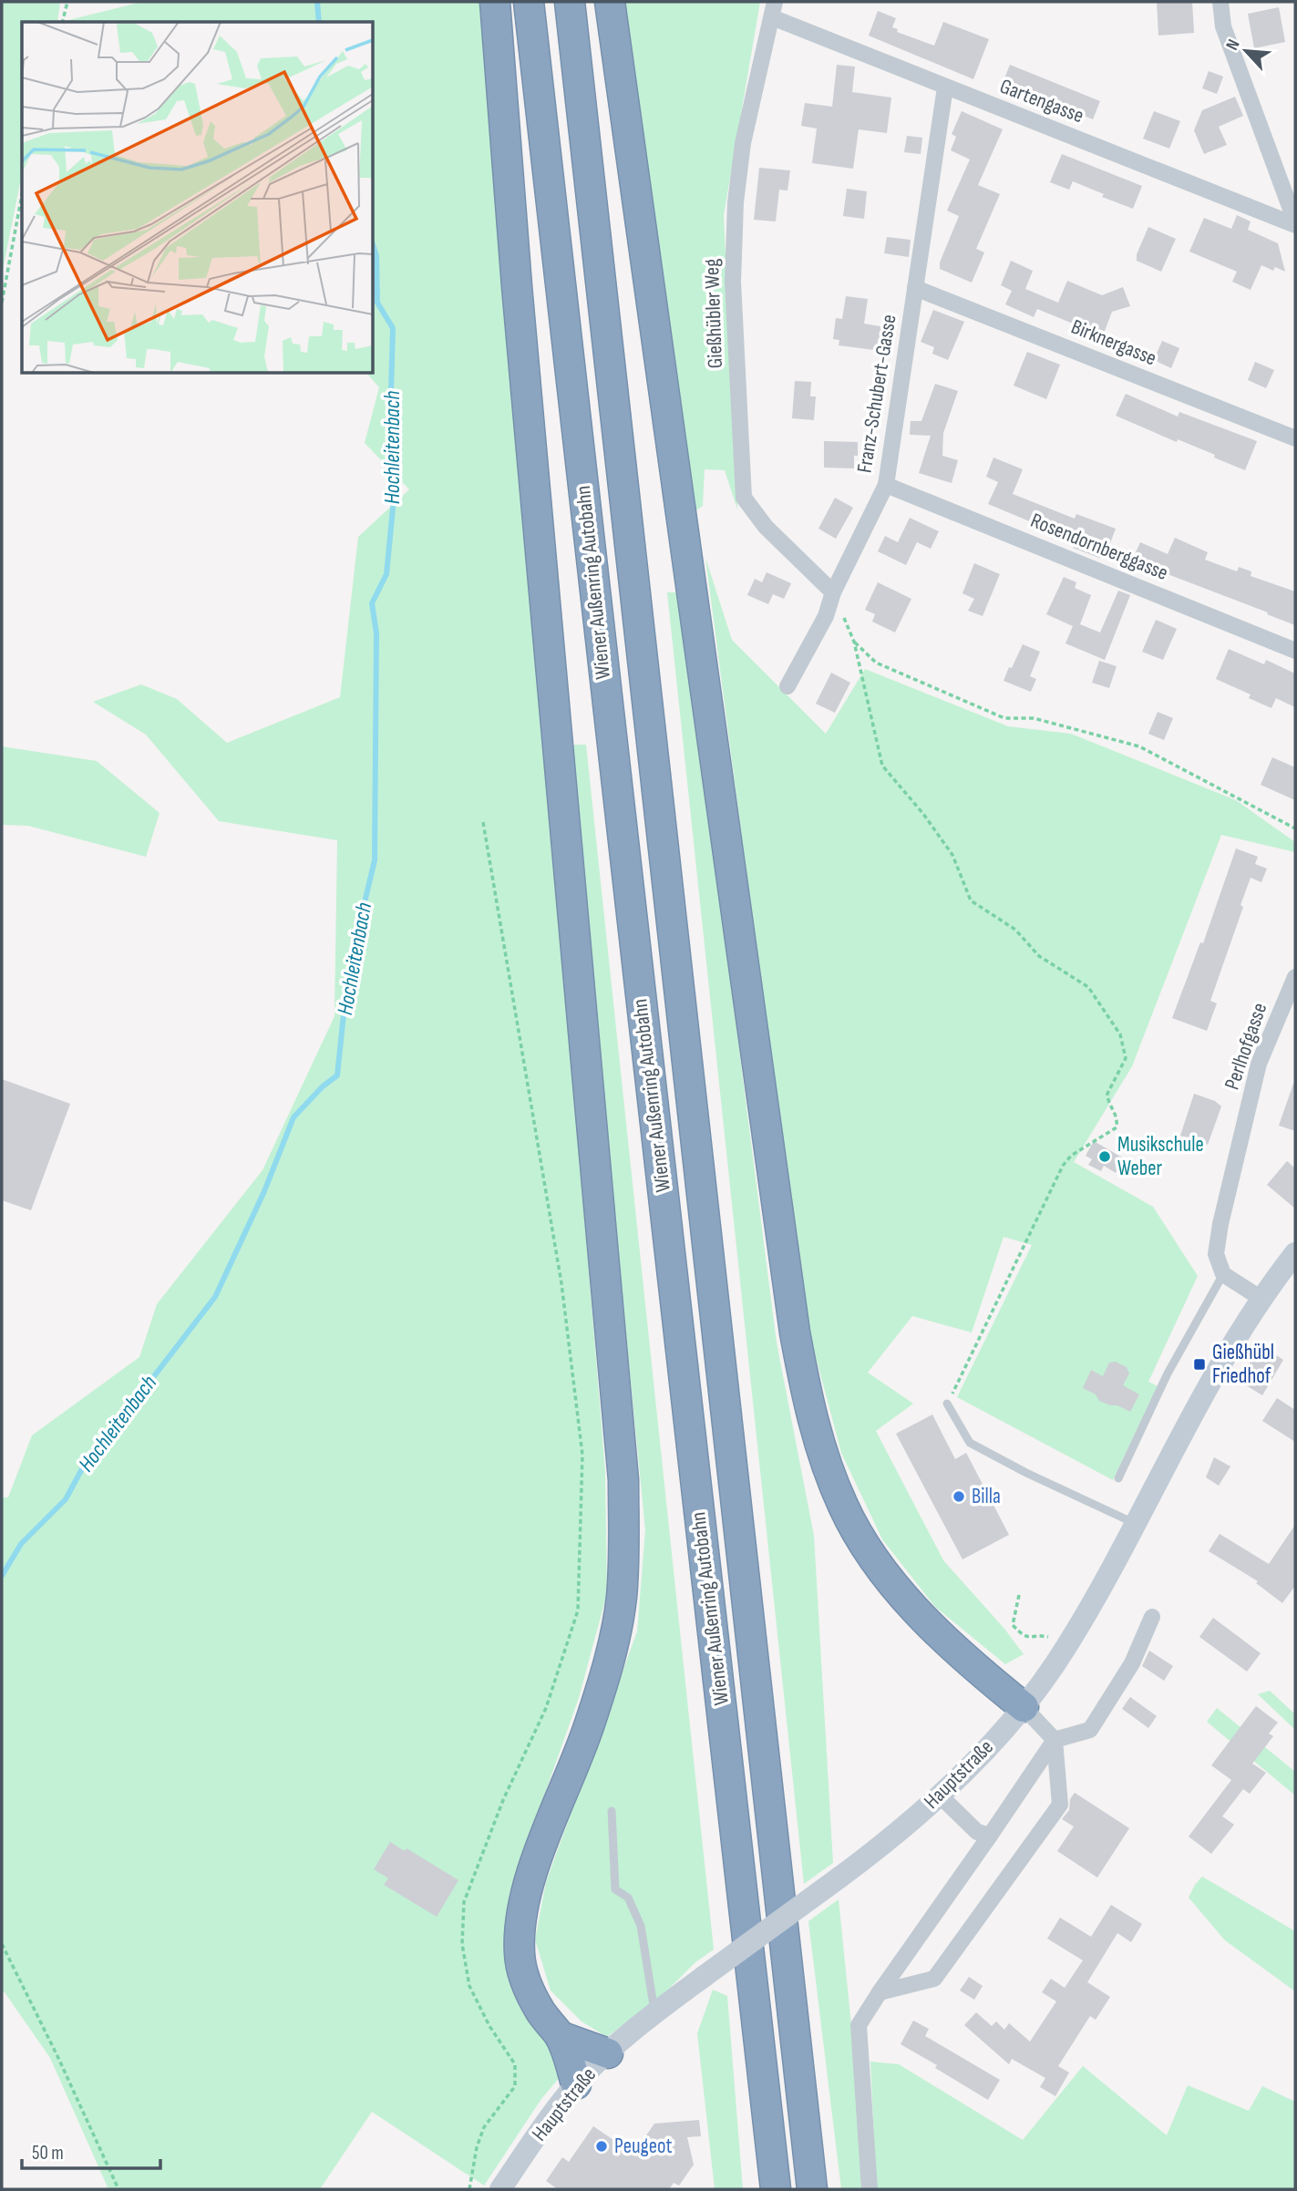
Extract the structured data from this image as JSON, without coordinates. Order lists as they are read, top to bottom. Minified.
{"streets":{"highway":["Wiener Außenring Autobahn"],"main road":["Hauptstraße"],"street":["Gartengasse","Gießhübler Weg","Birknergasse","Franz-Schubert-Gasse","Rosendornberggasse","Perlhofgasse"]},"crossings":[["Gartengasse","Gießhübler Weg"],["Gartengasse","Franz-Schubert-Gasse"],["Gießhübler Weg","Franz-Schubert-Gasse"],["Birknergasse","Franz-Schubert-Gasse"],["Franz-Schubert-Gasse","Rosendornberggasse"]],"water":["Hochleitenbach"],"places":{"other":["Musikschule Weber","Billa","Peugeot"],"transit":["Gießhübl Friedhof"]},"scale_bar":"50 m","north":"top left"}
